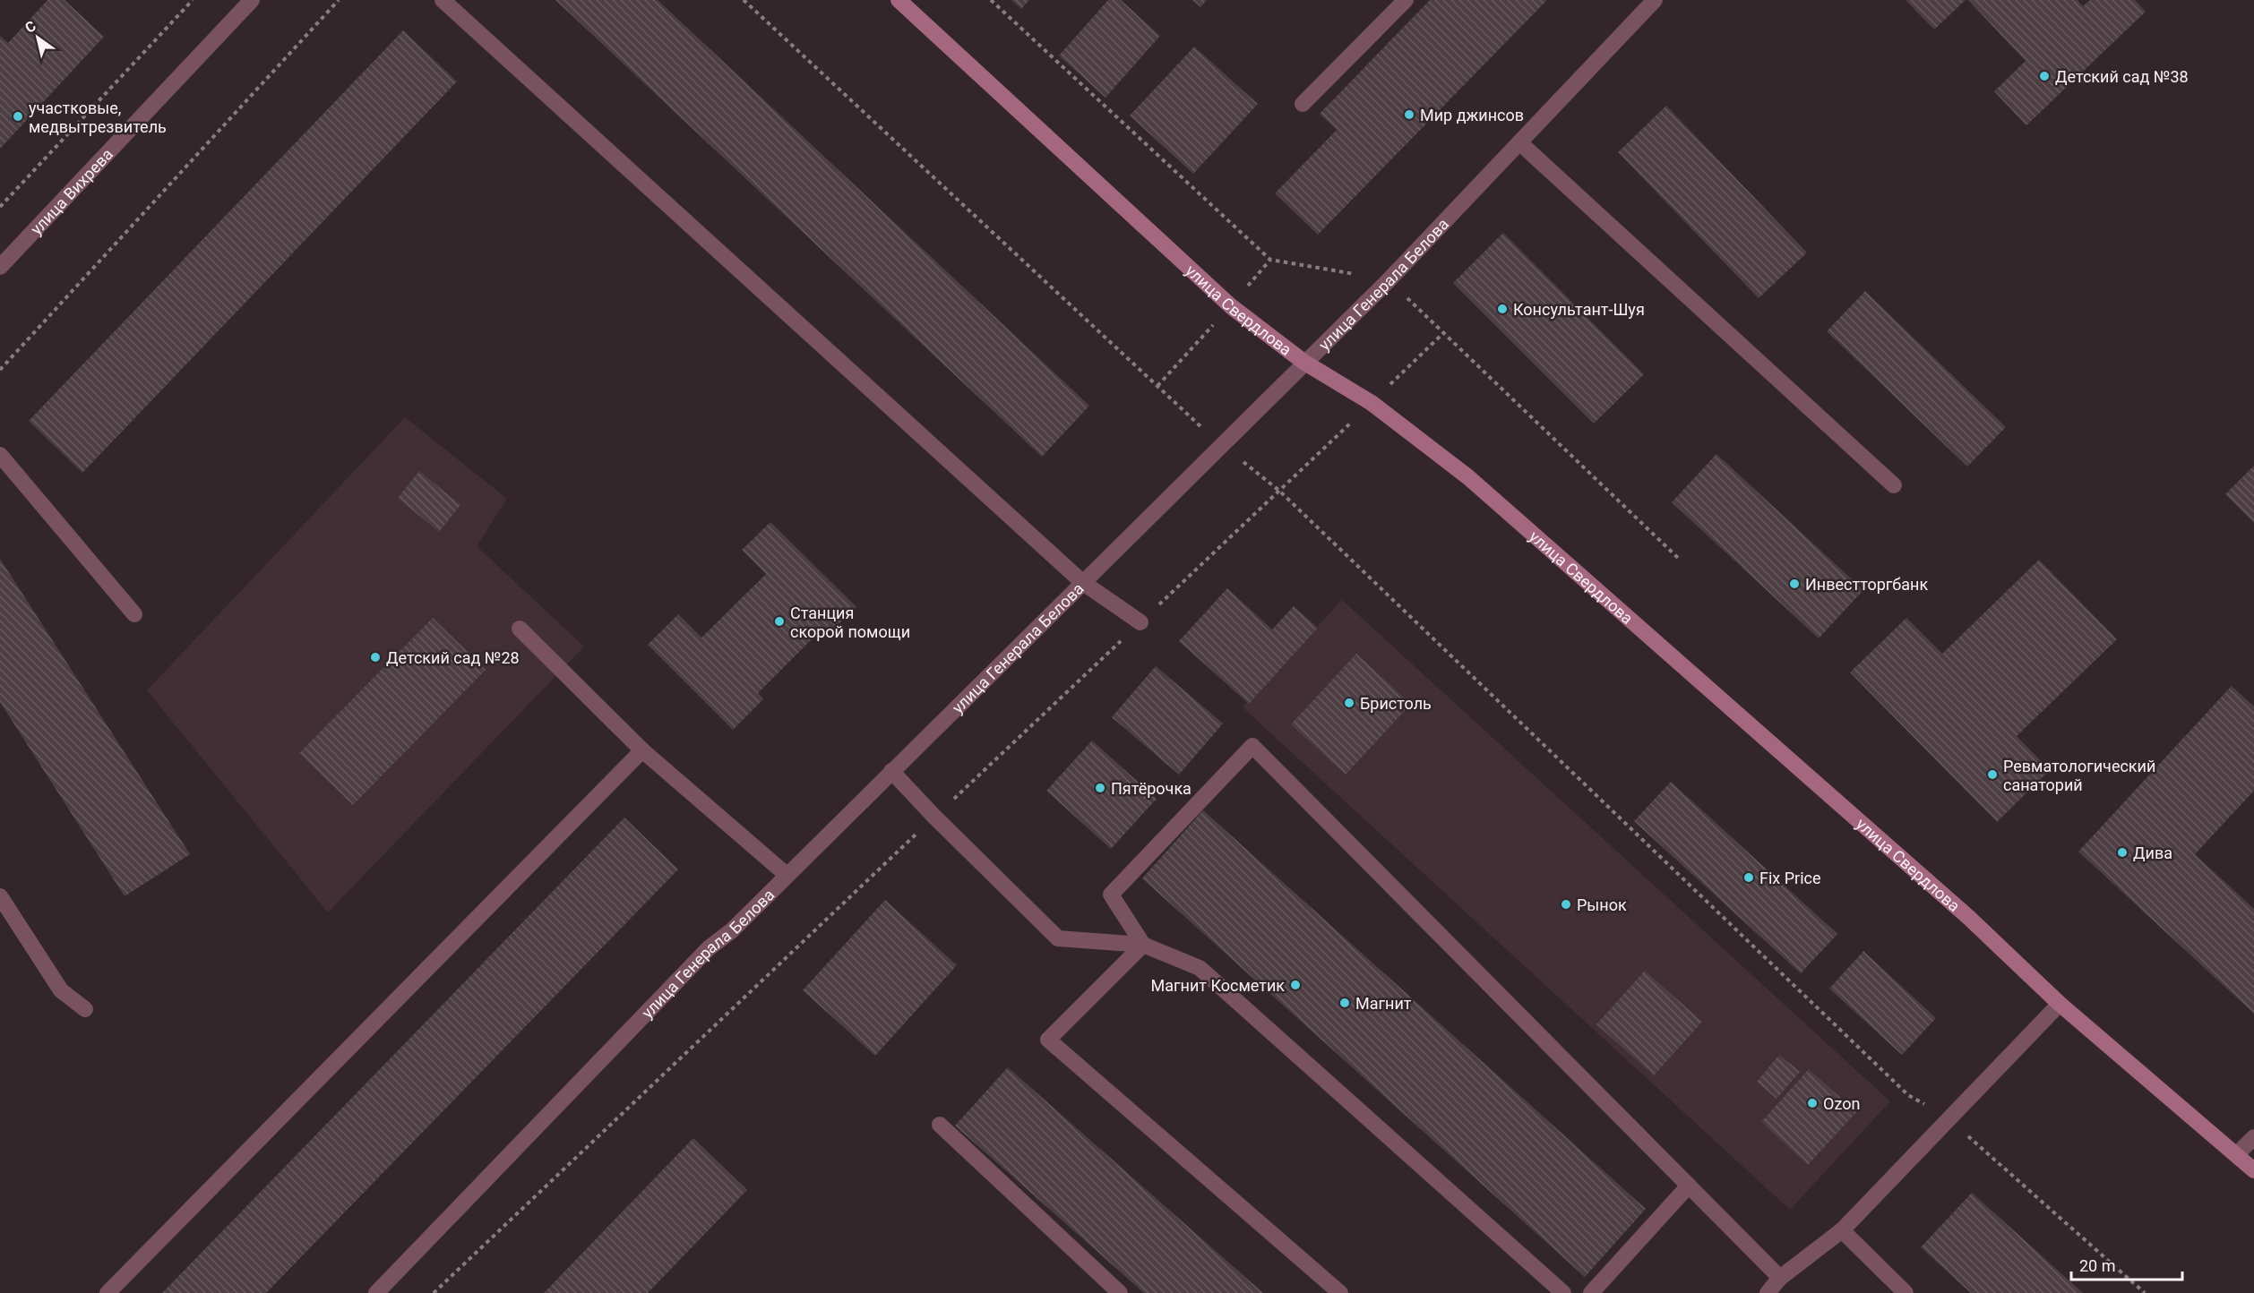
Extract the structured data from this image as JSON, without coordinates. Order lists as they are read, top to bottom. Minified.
{"streets":{"main road":["улица Свердлова"],"street":["улица Вихрева","улица Генерала Белова"]},"crossings":[["улица Генерала Белова","улица Свердлова"]],"places":["Детский сад №38","Мир джинсов","участковые, медвытрезвитель","Консультант-Шуя","Инвестторгбанк","Станция скорой помощи","Детский сад №28","Бристоль","Ревматологический санаторий","Пятёрочка","Дива","Fix Price","Рынок","Магнит Косметик","Магнит","Ozon"],"scale_bar":"20 m","north":"top left"}
